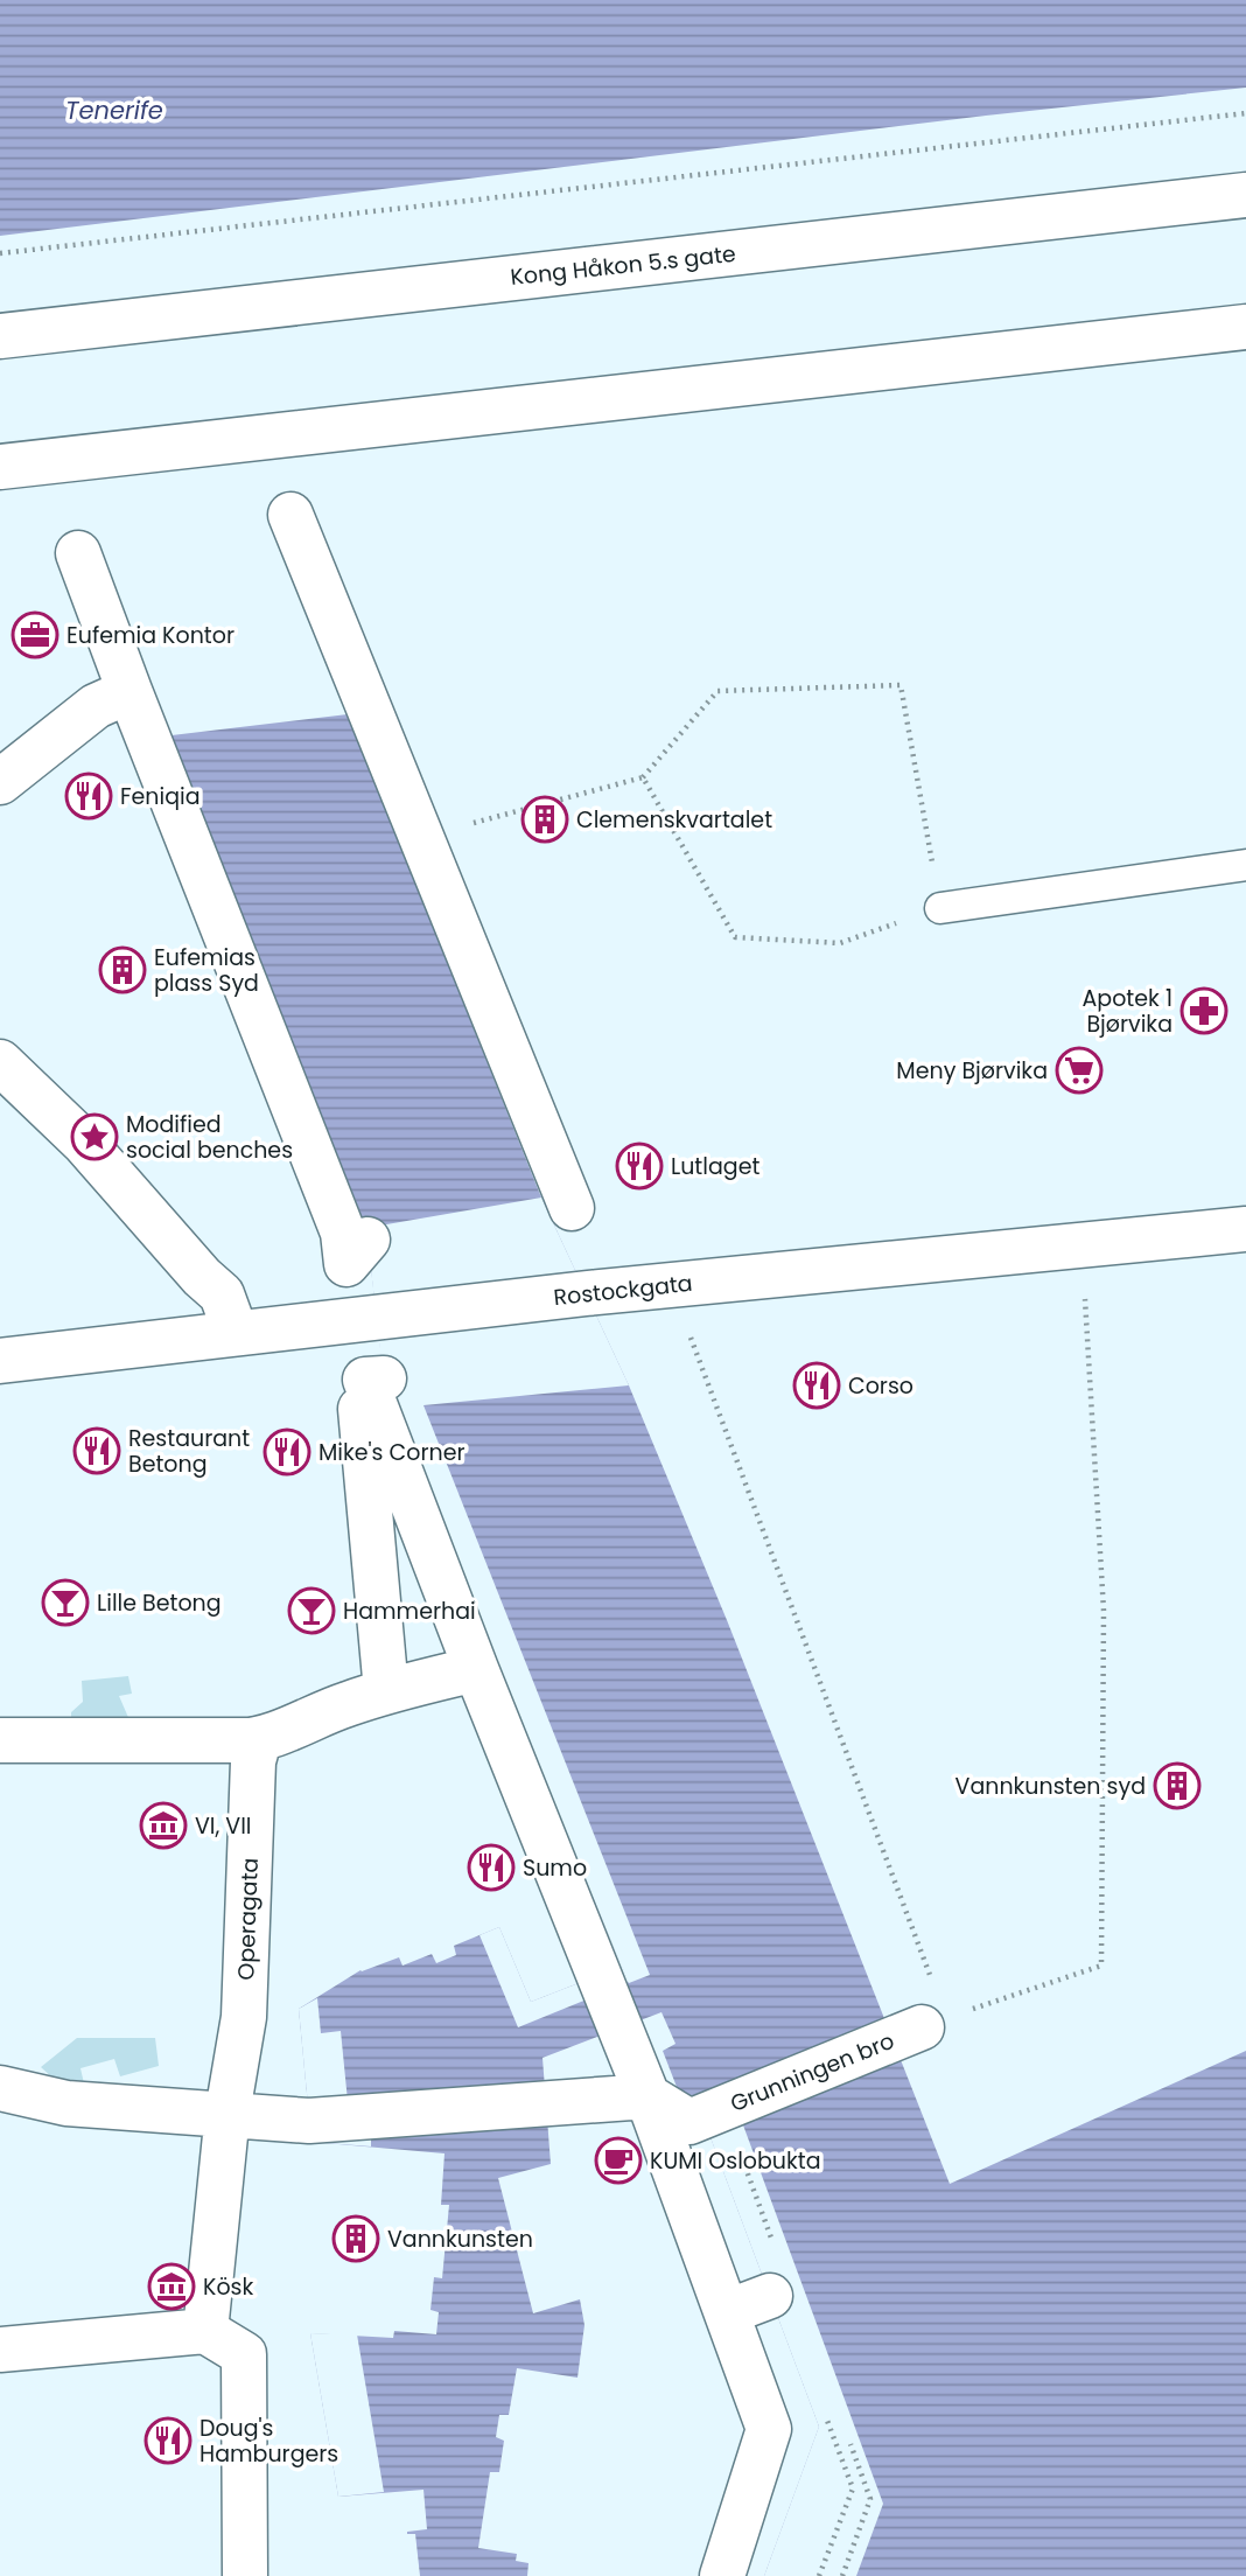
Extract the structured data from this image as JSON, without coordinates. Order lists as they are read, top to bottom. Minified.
{"streets":{"main road":["Kong Håkon 5.s gate","Rostockgata","Operagata","Grunningen bro"]},"water":["Tenerife"],"places":{"office":["Eufemia Kontor"],"restaurant":["Feniqia","Lutlaget","Corso","Restaurant Betong","Mike's Corner","Sumo","Doug's Hamburgers"],"building":["Clemenskvartalet","Eufemias plass Syd","Vannkunsten syd","Vannkunsten"],"pharmacy":["Apotek 1 Bjørvika"],"supermarket":["Meny Bjørvika"],"place":["Modified social benches"],"bar":["Lille Betong","Hammerhai"],"museum":["VI, VII","Kösk"],"cafe":["KUMI Oslobukta"]}}
